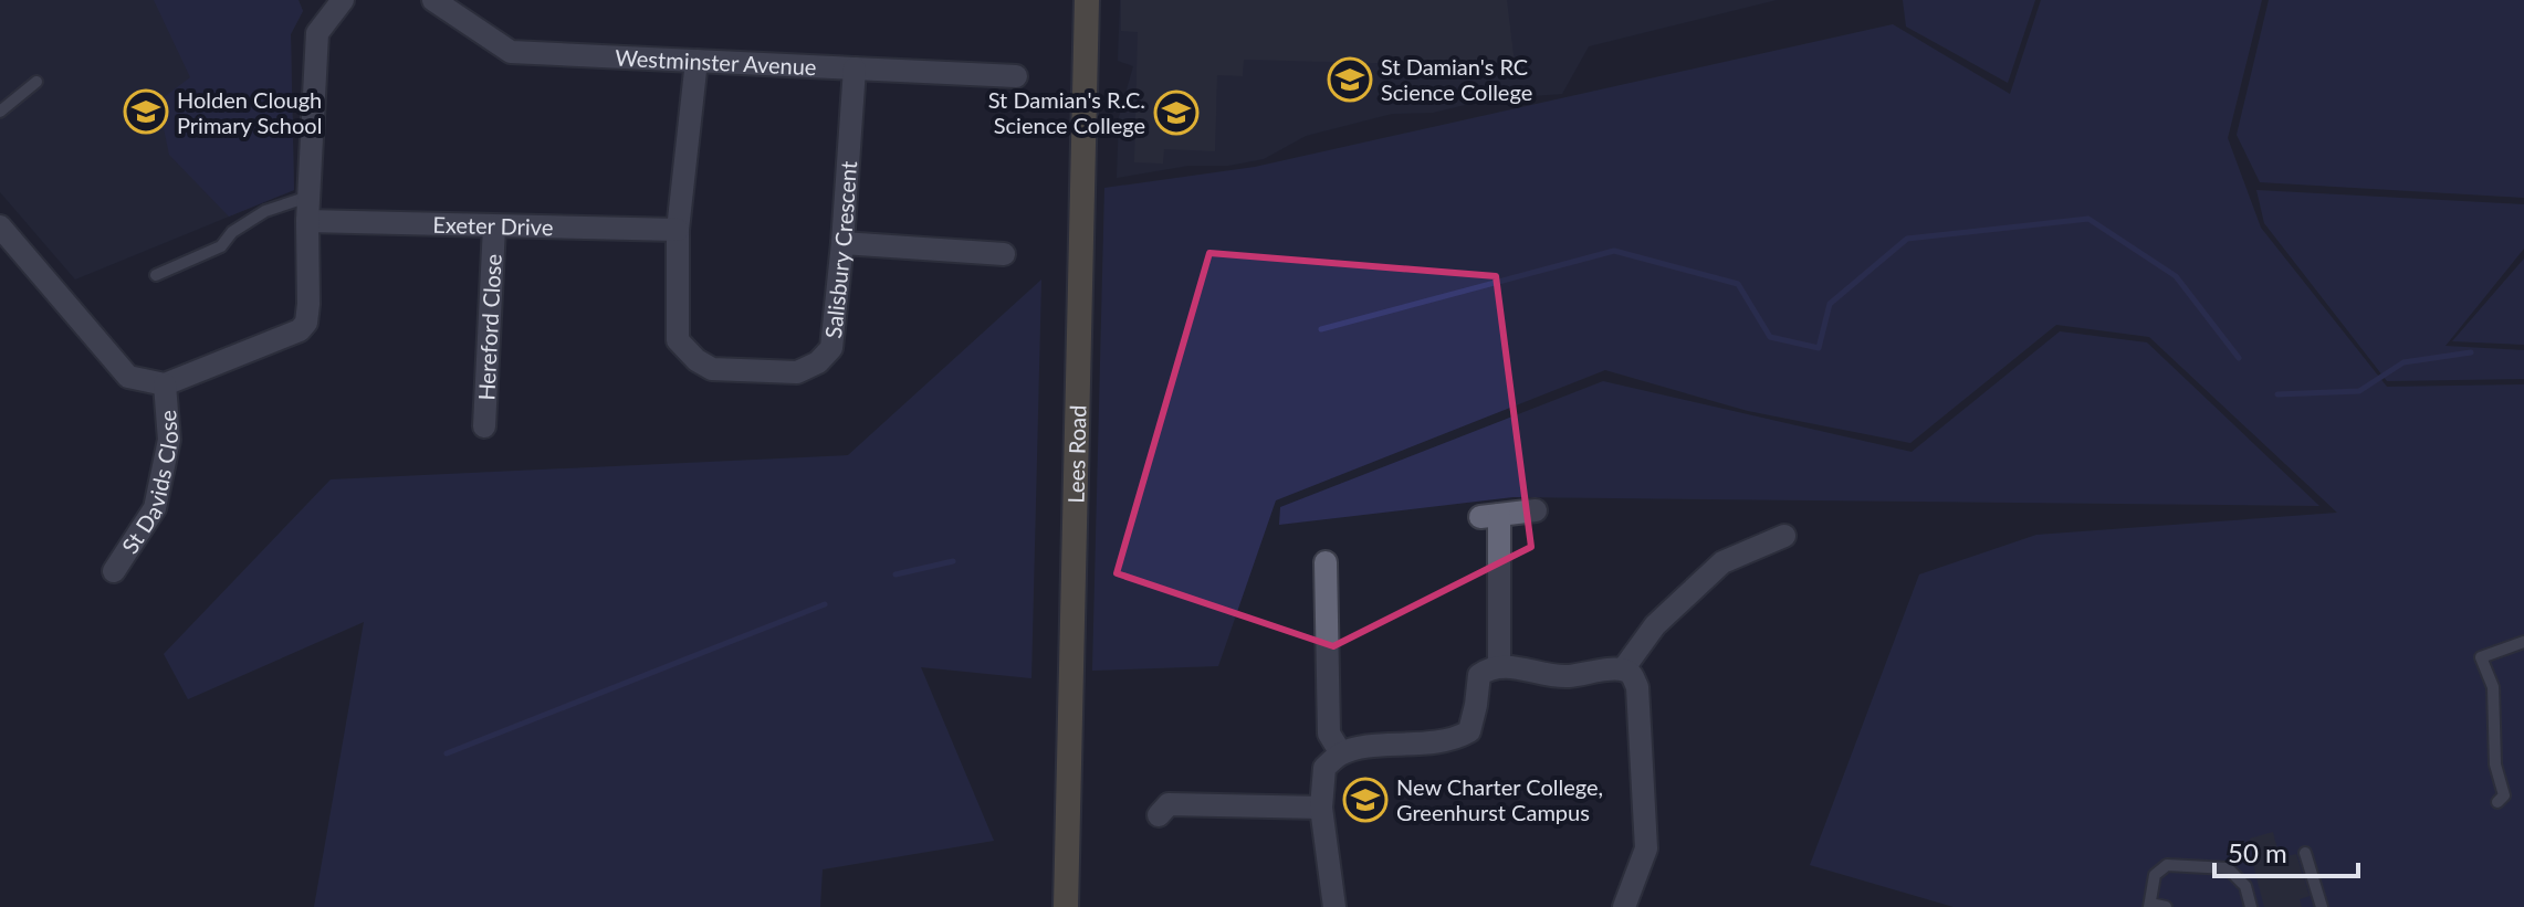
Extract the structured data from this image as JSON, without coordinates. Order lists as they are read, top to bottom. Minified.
{"streets":{"main road":["Lees Road"],"street":["Westminster Avenue","Exeter Drive","Salisbury Crescent","Hereford Close","St Davids Close"]},"crossings":[["Westminster Avenue","Salisbury Crescent"],["Exeter Drive","Salisbury Crescent"],["Exeter Drive","Hereford Close"]],"places":{"school or university":["St Damian's RC Science College","Holden Clough Primary School","St Damian's R.C. Science College","New Charter College, Greenhurst Campus"]},"scale_bar":"50 m"}
